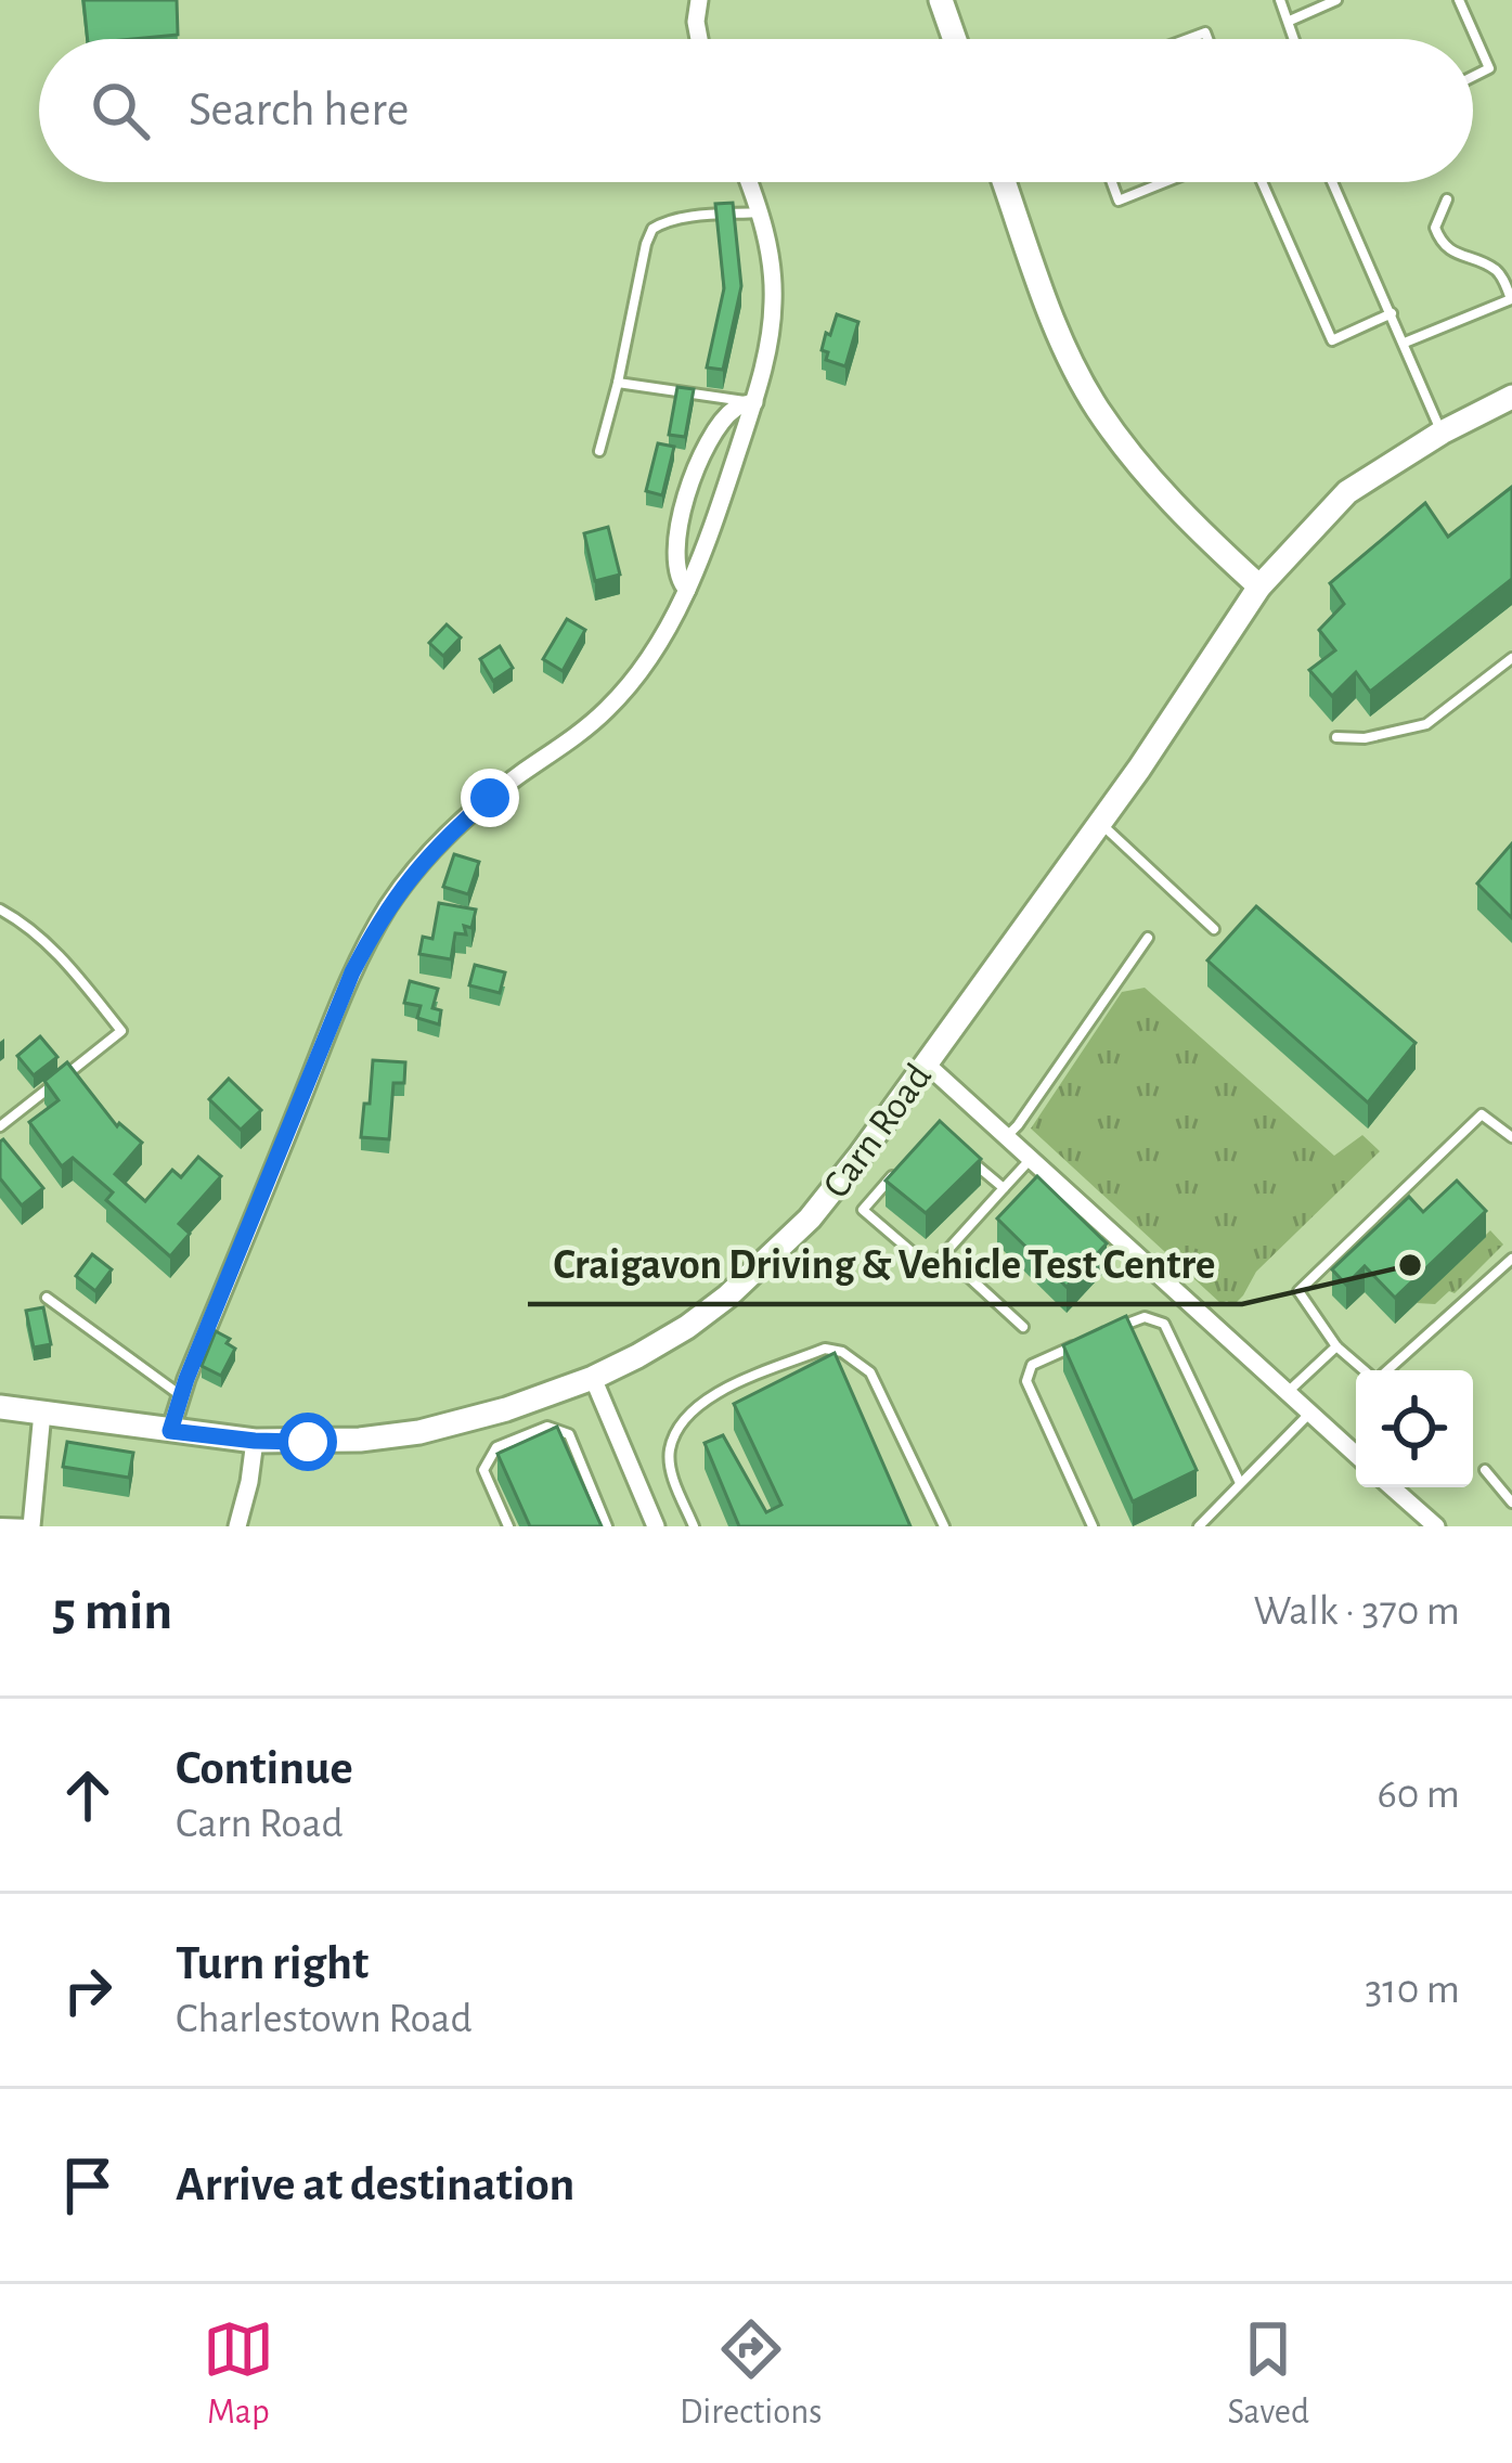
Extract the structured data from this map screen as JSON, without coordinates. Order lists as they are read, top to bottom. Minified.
{"streets":{"main road":["Carn Road"]},"places":["Craigavon Driving & Vehicle Test Centre"],"page":{"search":"Search here","heading":["5 min","Walk · 370 m"],"list":[["Continue","Carn Road","60 m"],["Turn right","Charlestown Road","310 m"],"Arrive at destination"],"nav":["Map","Directions","Saved"]}}
